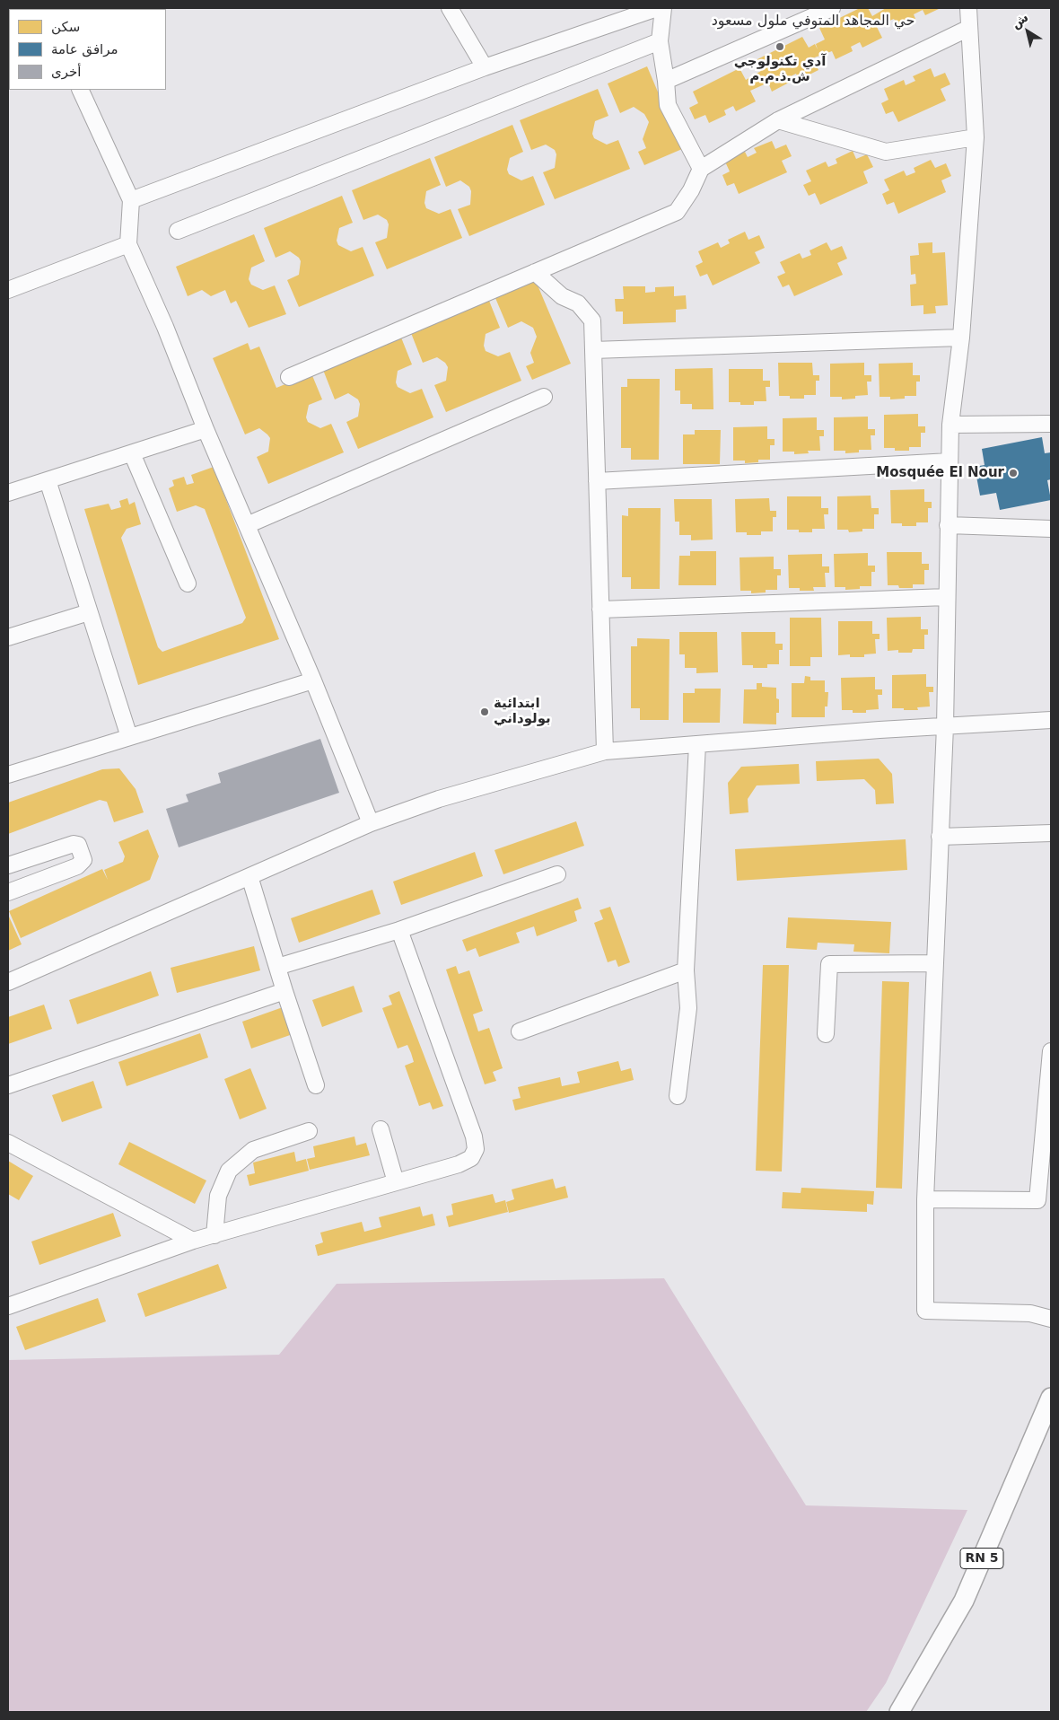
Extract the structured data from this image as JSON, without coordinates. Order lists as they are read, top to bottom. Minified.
{"streets":{"main road":["RN 5"]},"districts":["حي المجاهد المتوفي ملول مسعود"],"places":["آدي تكنولوجي ش.ذ.م.م","Mosquée El Nour","ابتدائية بولوداني"],"legend":["سكن","مرافق عامة","أخرى"],"north":"top left"}
